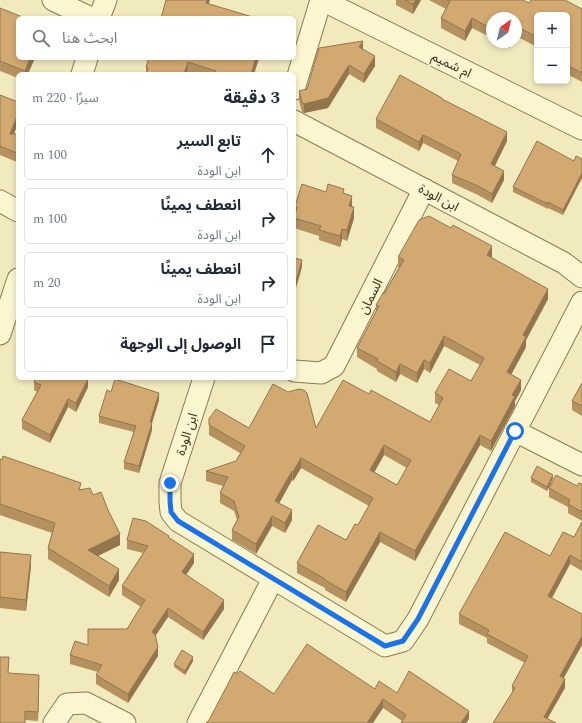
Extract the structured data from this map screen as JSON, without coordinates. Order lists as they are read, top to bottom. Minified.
{"streets":{"street":["ام شميم","ابن الودة","السمان"]},"crossings":[["ابن الودة","السمان"]],"north":"top right","page":{"map_buttons":["+","−"],"search":"ابحث هنا","heading":["3 دقيقة","سيرًا · 220 m"],"list":[["تابع السير","ابن الودة","100 m"],["انعطف يمينًا","ابن الودة","100 m"],["انعطف يمينًا","ابن الودة","20 m"],"الوصول إلى الوجهة"]}}
